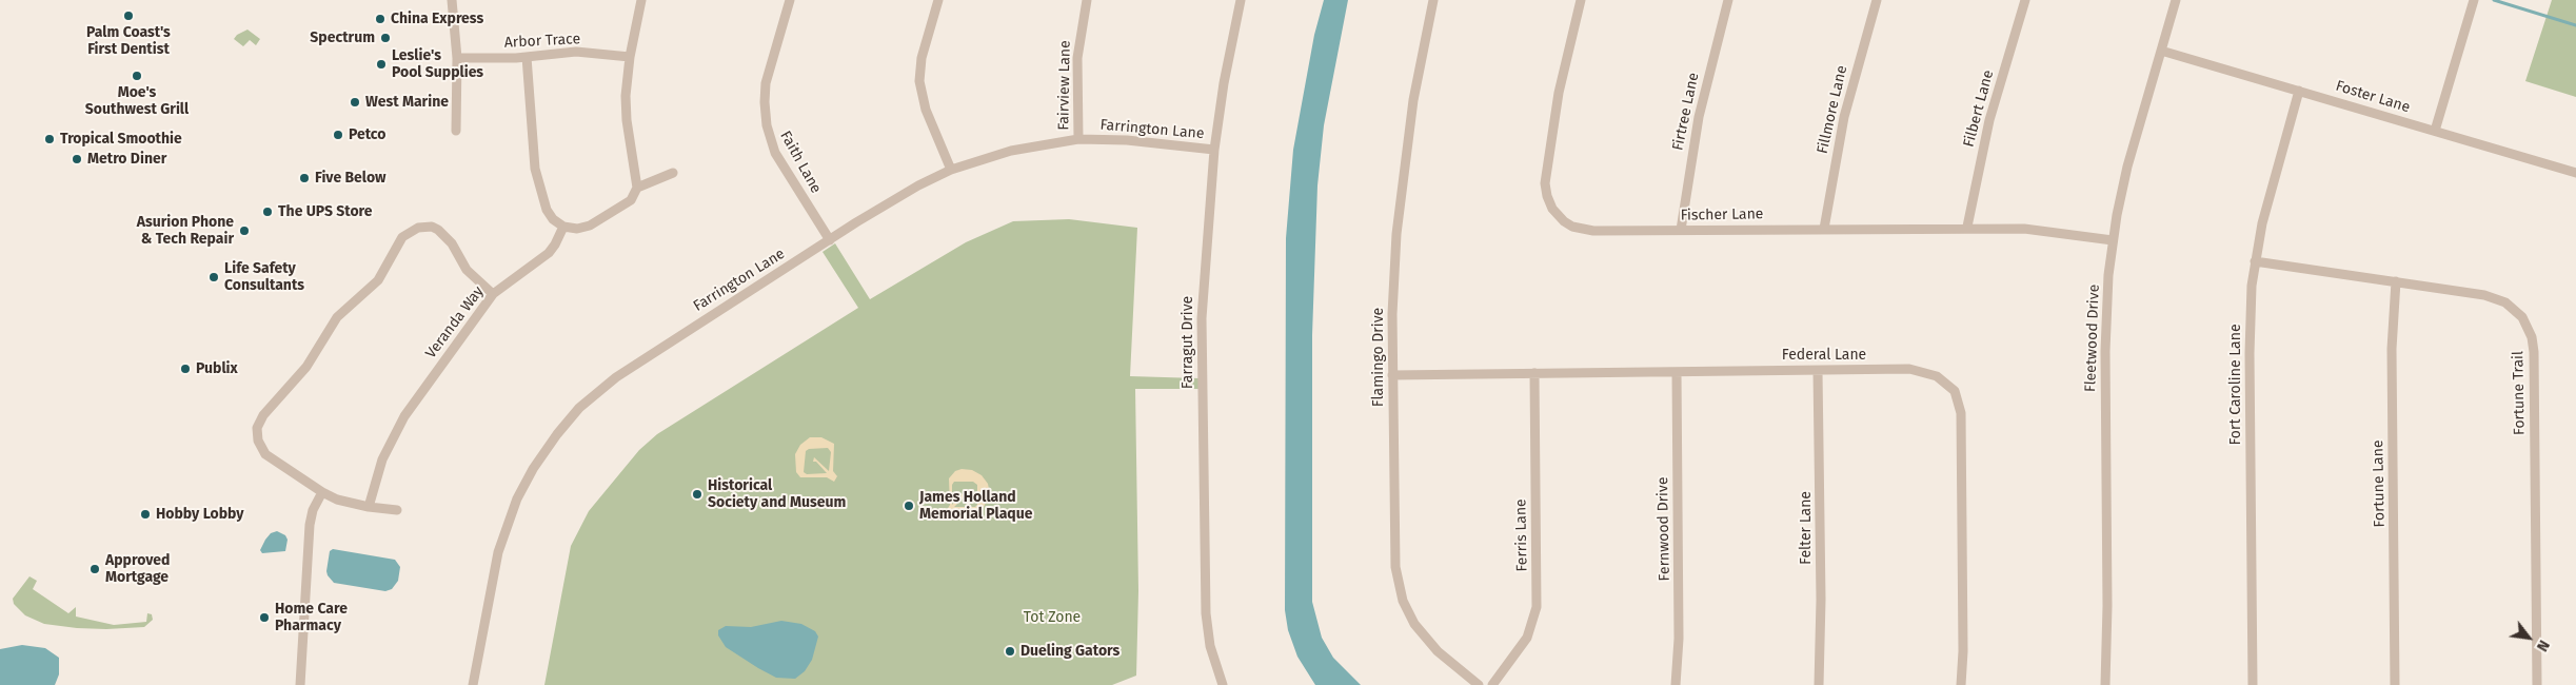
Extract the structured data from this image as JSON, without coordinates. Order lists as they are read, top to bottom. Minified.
{"streets":{"street":["Arbor Trace","Fairview Lane","Foster Lane","Filbert Lane","Fillmore Lane","Firtree Lane","Farrington Lane","Faith Lane","Fischer Lane","Veranda Way","Fleetwood Drive","Farragut Drive","Federal Lane","Flamingo Drive","Fort Caroline Lane","Fortune Trail","Fortune Lane","Felter Lane","Fernwood Drive","Ferris Lane"]},"crossings":[["Fairview Lane","Farrington Lane"],["Foster Lane","Fleetwood Drive"],["Foster Lane","Fort Caroline Lane"],["Filbert Lane","Fischer Lane"],["Fillmore Lane","Fischer Lane"],["Firtree Lane","Fischer Lane"],["Farrington Lane","Faith Lane"],["Farrington Lane","Farragut Drive"],["Fischer Lane","Fleetwood Drive"],["Federal Lane","Flamingo Drive"],["Federal Lane","Felter Lane"],["Federal Lane","Fernwood Drive"],["Federal Lane","Ferris Lane"],["Fort Caroline Lane","Fortune Trail"],["Fortune Trail","Fortune Lane"]],"parks":["Tot Zone"],"places":["Palm Coast's First Dentist","China Express","Spectrum","Leslie's Pool Supplies","Moe's Southwest Grill","West Marine","Petco","Tropical Smoothie","Metro Diner","Five Below","The UPS Store","Asurion Phone & Tech Repair","Life Safety Consultants","Publix","Historical Society and Museum","James Holland Memorial Plaque","Hobby Lobby","Approved Mortgage","Home Care Pharmacy","Dueling Gators"],"north":"bottom right"}
